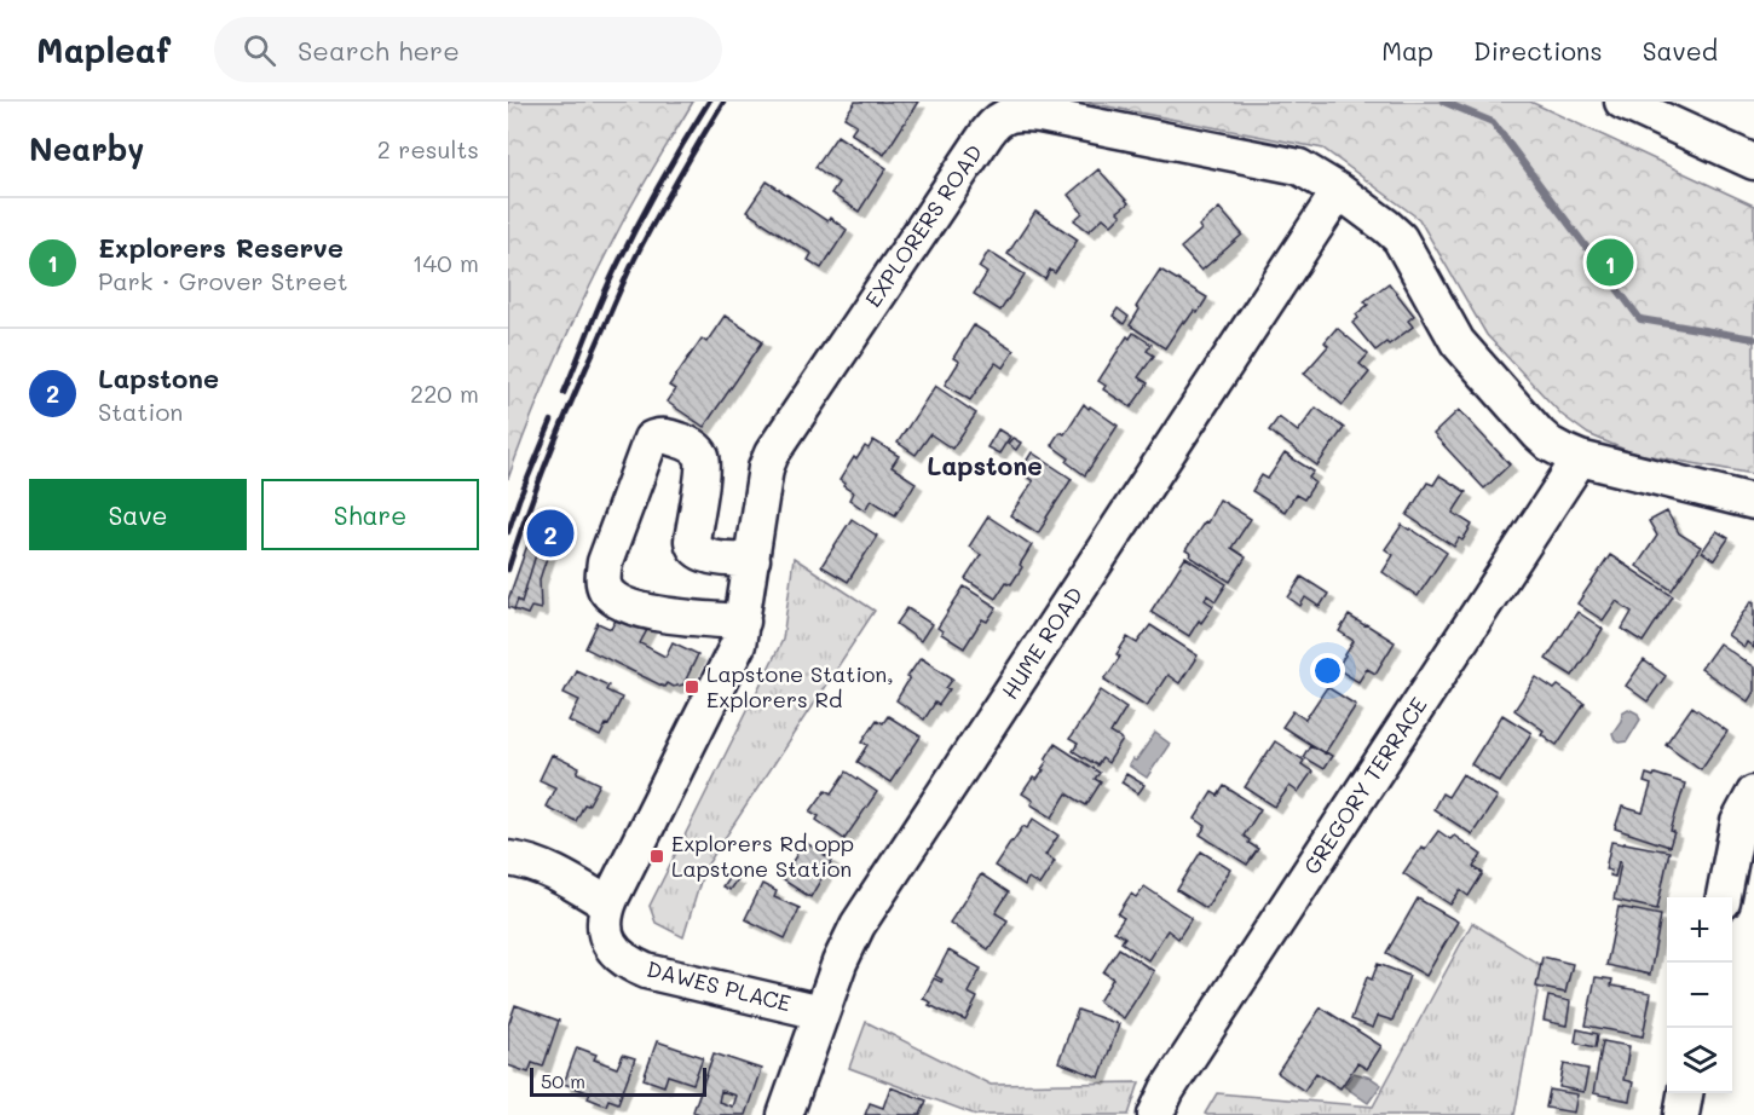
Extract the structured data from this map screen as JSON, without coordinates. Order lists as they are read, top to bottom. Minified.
{"streets":{"street":["EXPLORERS ROAD","HUME ROAD","GREGORY TERRACE","DAWES PLACE"]},"crossings":[["EXPLORERS ROAD","HUME ROAD"],["EXPLORERS ROAD","GREGORY TERRACE"],["EXPLORERS ROAD","DAWES PLACE"],["HUME ROAD","DAWES PLACE"]],"districts":["Lapstone"],"places":{"transit":["Lapstone Station, Explorers Rd","Explorers Rd opp Lapstone Station"]},"scale_bar":"50 m","page":{"header":"Mapleaf","search":"Search here","nav":["Map","Directions","Saved"],"heading":["Nearby","2 results"],"list":[{"mark":"1","name":"Explorers Reserve","note":"Park · Grover Street","value":"140 m"},{"mark":"2","name":"Lapstone","note":"Station","value":"220 m"}],"pins":["1","2"],"buttons":["Save","Share"],"map_buttons":["+","−"],"scale":"50 m"}}
